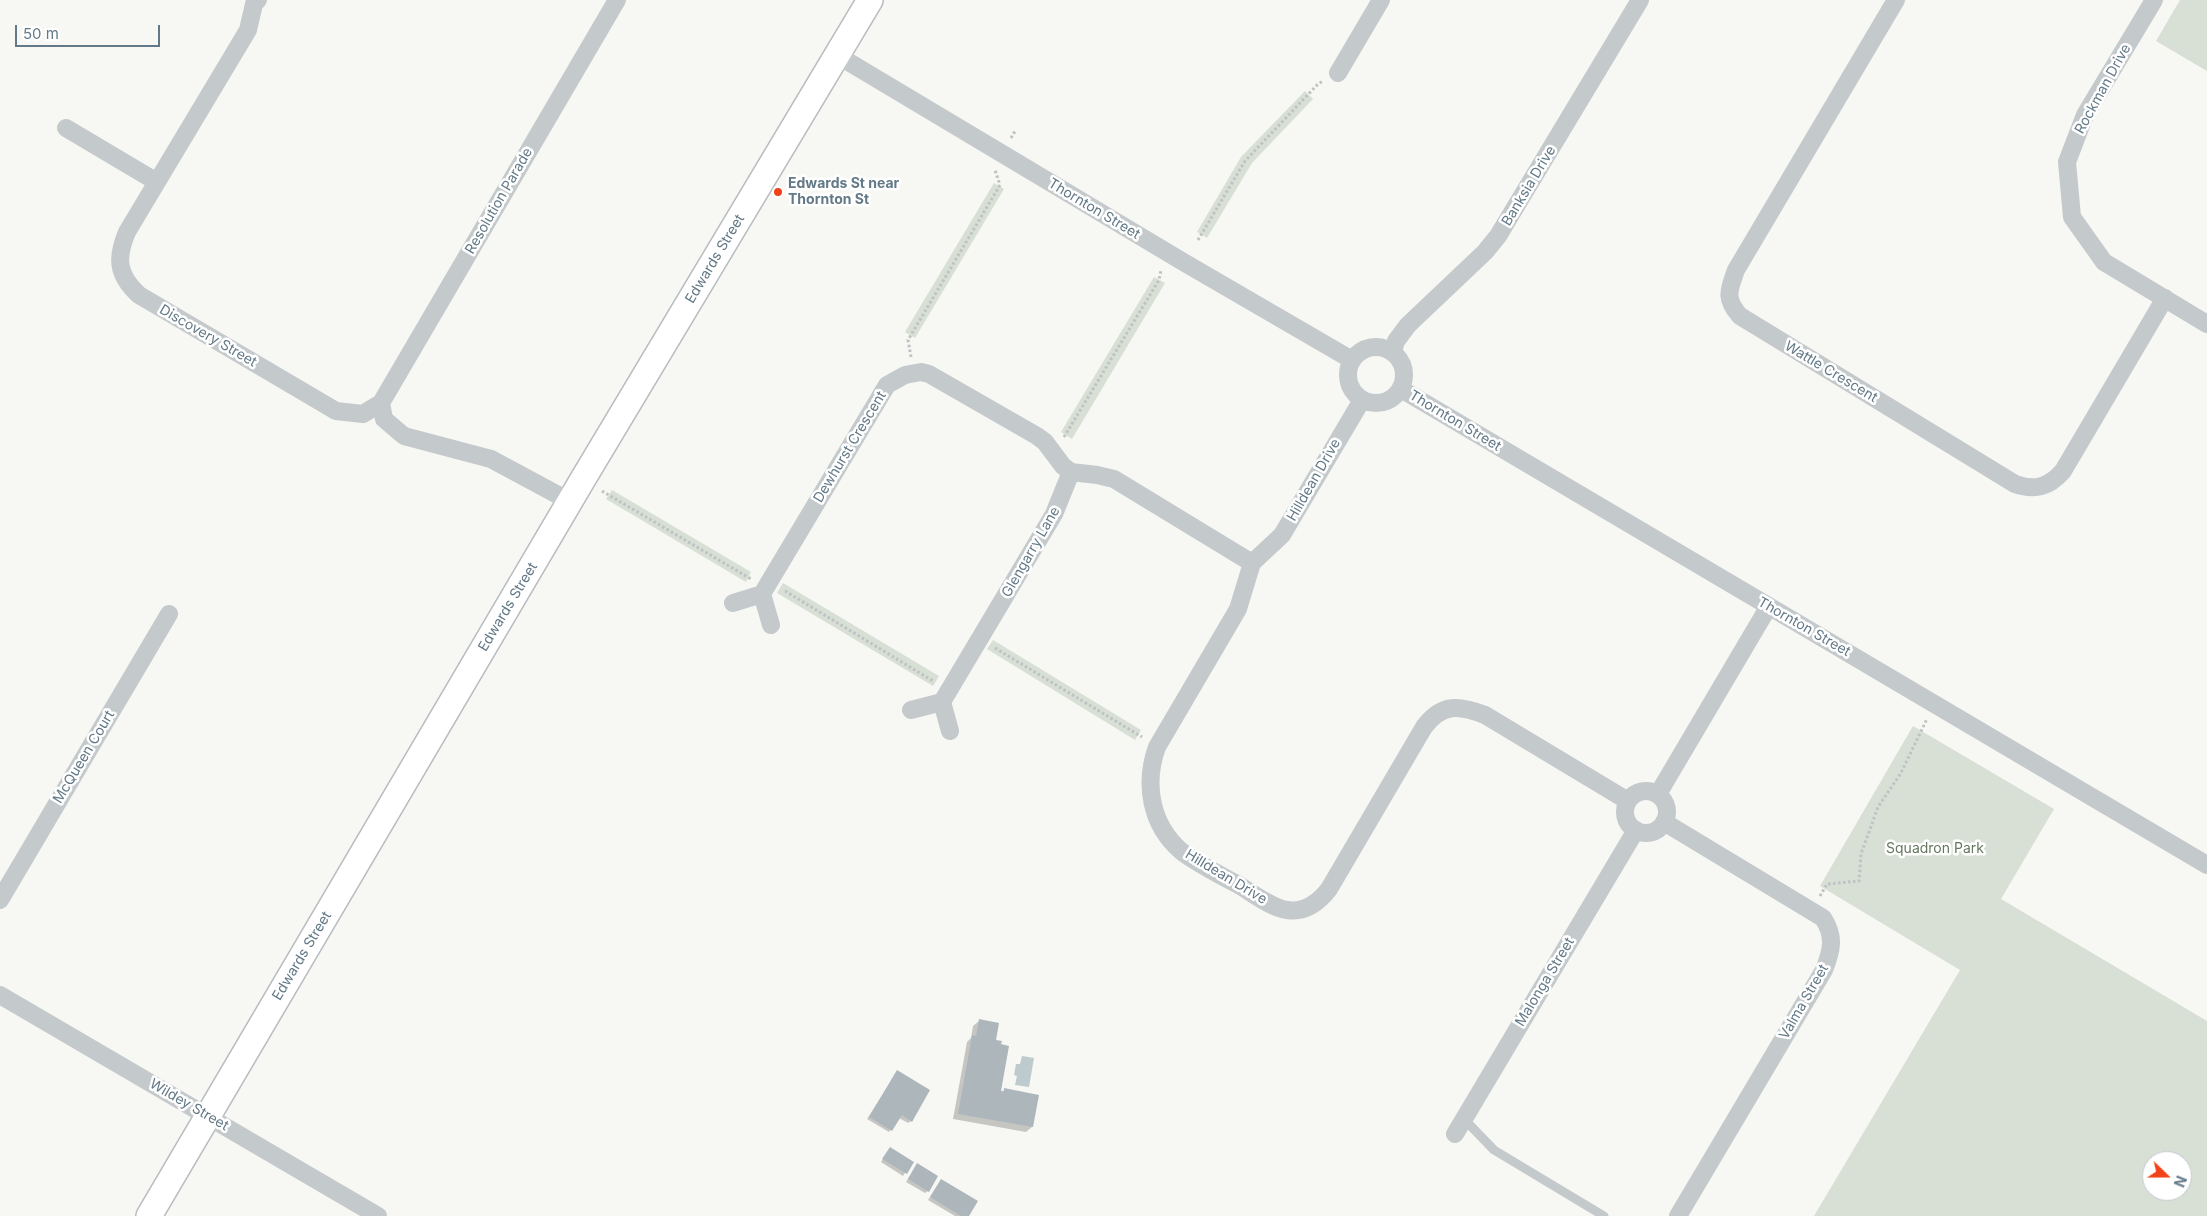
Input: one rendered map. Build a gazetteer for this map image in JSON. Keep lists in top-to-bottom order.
{
  "streets": {
    "main road": ["Edwards Street"],
    "street": [
      "Rockman Drive",
      "Banksia Drive",
      "Resolution Parade",
      "Thornton Street",
      "Discovery Street",
      "Wattle Crescent",
      "Dewhurst Crescent",
      "Hilldean Drive",
      "Glengarry Lane",
      "McQueen Court",
      "Malonga Street",
      "Valma Street",
      "Wildey Street"
    ]
  },
  "crossings": [
    ["Rockman Drive", "Wattle Crescent"],
    ["Banksia Drive", "Thornton Street"],
    ["Banksia Drive", "Hilldean Drive"],
    ["Resolution Parade", "Discovery Street"],
    ["Thornton Street", "Edwards Street"],
    ["Thornton Street", "Hilldean Drive"],
    ["Edwards Street", "Wildey Street"],
    ["Hilldean Drive", "Malonga Street"],
    ["Hilldean Drive", "Valma Street"],
    ["Malonga Street", "Valma Street"]
  ],
  "parks": ["Squadron Park"],
  "places": ["Edwards St near Thornton St"],
  "scale_bar": "50 m",
  "north": "right"
}
